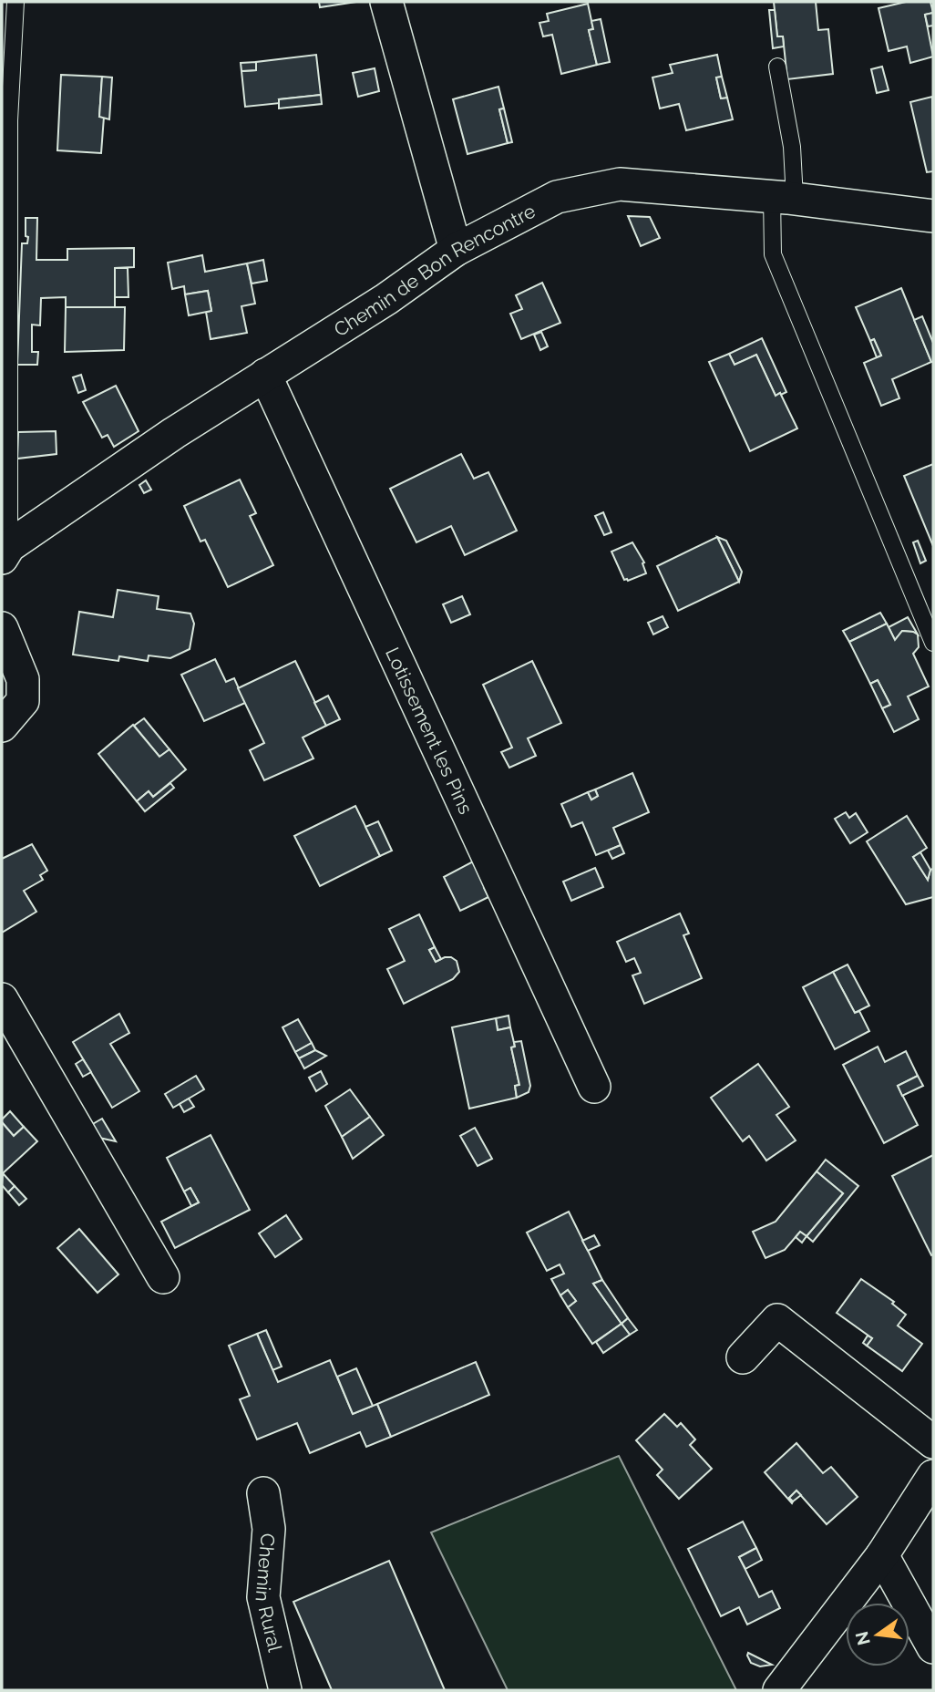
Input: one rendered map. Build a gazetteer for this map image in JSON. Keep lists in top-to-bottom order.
{
  "streets": {
    "street": ["Chemin de Bon Rencontre", "Lotissement les Pins", "Chemin Rural"]
  },
  "crossings": [
    ["Chemin de Bon Rencontre", "Lotissement les Pins"]
  ],
  "north": "left"
}
